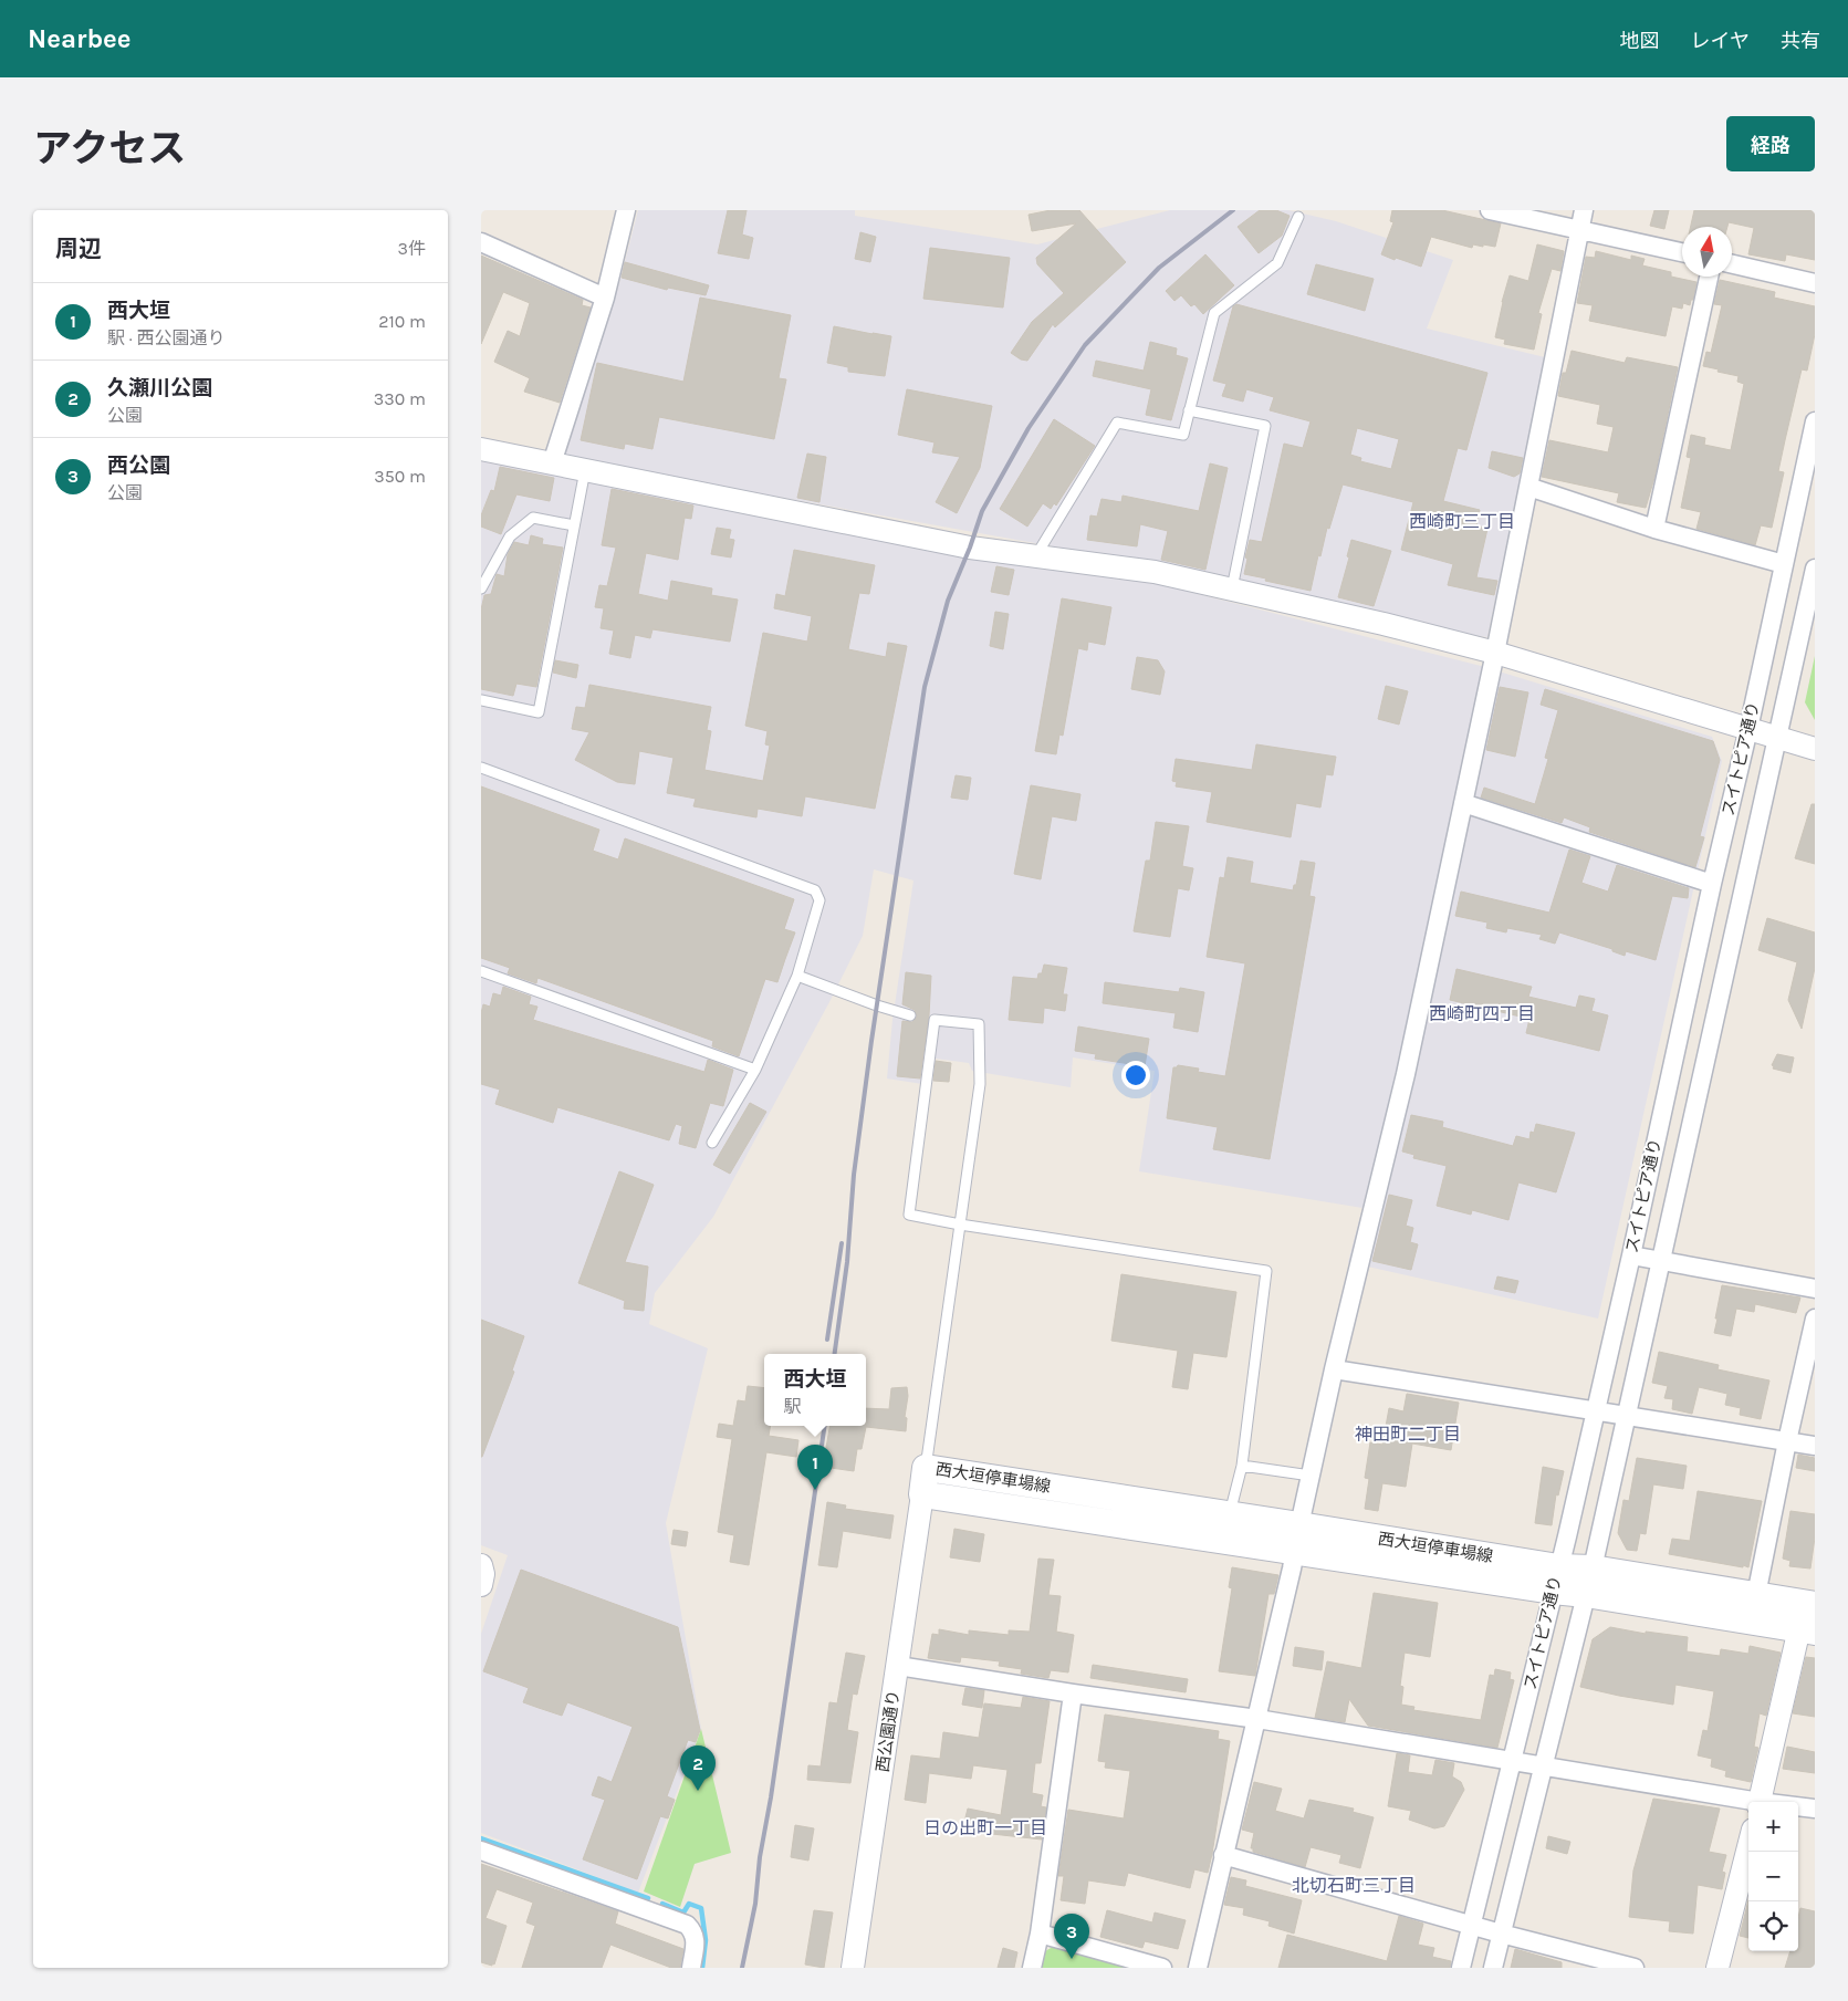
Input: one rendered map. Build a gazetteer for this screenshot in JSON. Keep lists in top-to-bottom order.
{
  "streets": {
    "main road": ["西大垣停車場線"],
    "street": ["スイトピア通り", "西公園通り"]
  },
  "crossings": [
    ["スイトピア通り", "西大垣停車場線"],
    ["西大垣停車場線", "西公園通り"]
  ],
  "districts": [
    "西崎町三丁目",
    "西崎町四丁目",
    "神田町二丁目",
    "日の出町一丁目",
    "北切石町三丁目"
  ],
  "north": "top",
  "page": {
    "header": "Nearbee",
    "nav": ["地図", "レイヤ", "共有"],
    "title": "アクセス",
    "buttons": "経路",
    "heading": ["周辺", "3件"],
    "list": [
      {
        "mark": "1",
        "name": "西大垣",
        "note": "駅 · 西公園通り",
        "value": "210 m"
      },
      {
        "mark": "2",
        "name": "久瀬川公園",
        "note": "公園",
        "value": "330 m"
      },
      {
        "mark": "3",
        "name": "西公園",
        "note": "公園",
        "value": "350 m"
      }
    ],
    "popup": ["西大垣", "駅"],
    "pins": ["1", "2", "3"],
    "map_buttons": ["+", "−"]
  }
}
